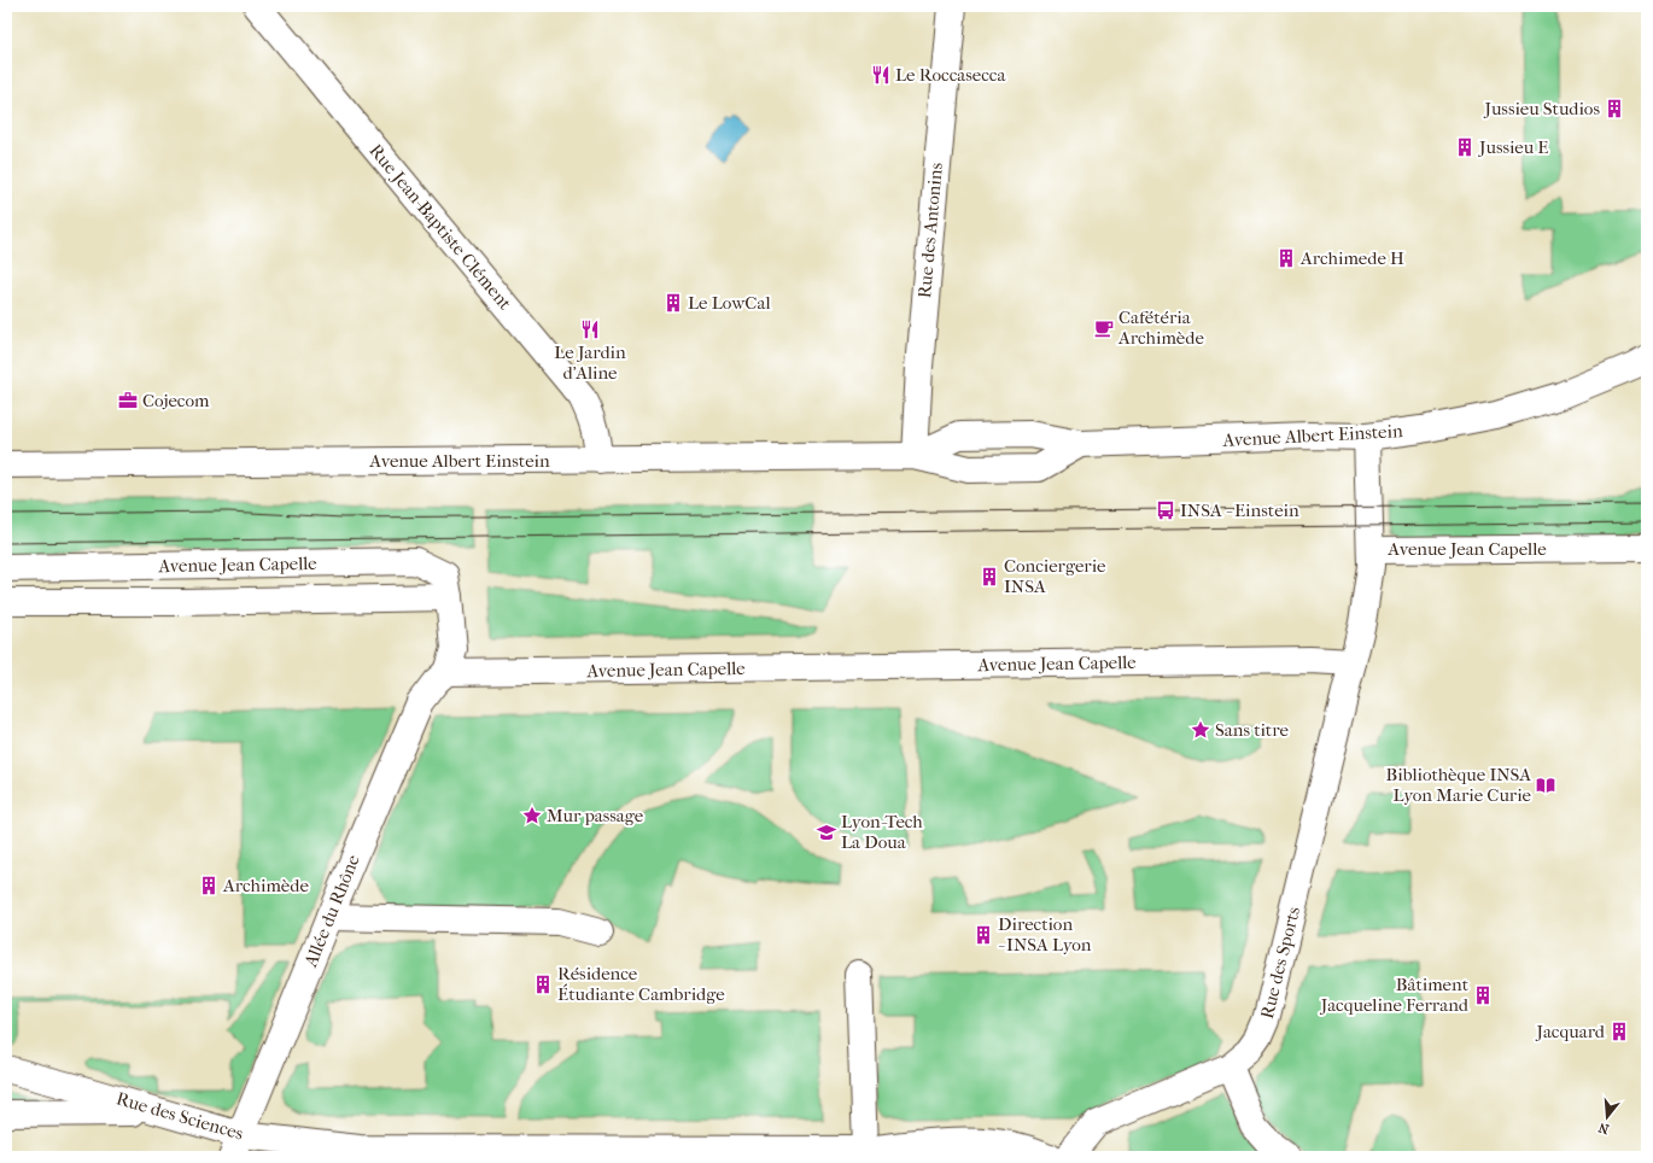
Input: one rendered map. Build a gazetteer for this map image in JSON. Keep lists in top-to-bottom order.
{
  "streets": {
    "street": [
      "Rue Jean-Baptiste Clément",
      "Rue des Antonins",
      "Avenue Albert Einstein",
      "Avenue Jean Capelle",
      "Allée du Rhône",
      "Rue des Sports",
      "Rue des Sciences"
    ]
  },
  "crossings": [
    ["Rue Jean-Baptiste Clément", "Avenue Albert Einstein"],
    ["Rue des Antonins", "Avenue Albert Einstein"],
    ["Avenue Jean Capelle", "Allée du Rhône"],
    ["Avenue Jean Capelle", "Rue des Sports"],
    ["Allée du Rhône", "Rue des Sciences"]
  ],
  "places": {
    "restaurant": ["Le Roccasecca", "Le Jardin d'Aline"],
    "building": [
      "Jussieu Studios",
      "Jussieu E",
      "Archimede H",
      "Le LowCal",
      "Conciergerie INSA",
      "Archimède",
      "Direction - INSA Lyon",
      "Résidence Étudiante Cambridge",
      "Bâtiment Jacqueline Ferrand",
      "Jacquard"
    ],
    "cafe": ["Cafétéria Archimède"],
    "office": ["Cojecom"],
    "bus stop": ["INSA - Einstein"],
    "place": ["Sans titre", "Mur passage"],
    "library": ["Bibliothèque INSA Lyon Marie Curie"],
    "school or university": ["Lyon-Tech La Doua"]
  },
  "north": "bottom"
}
